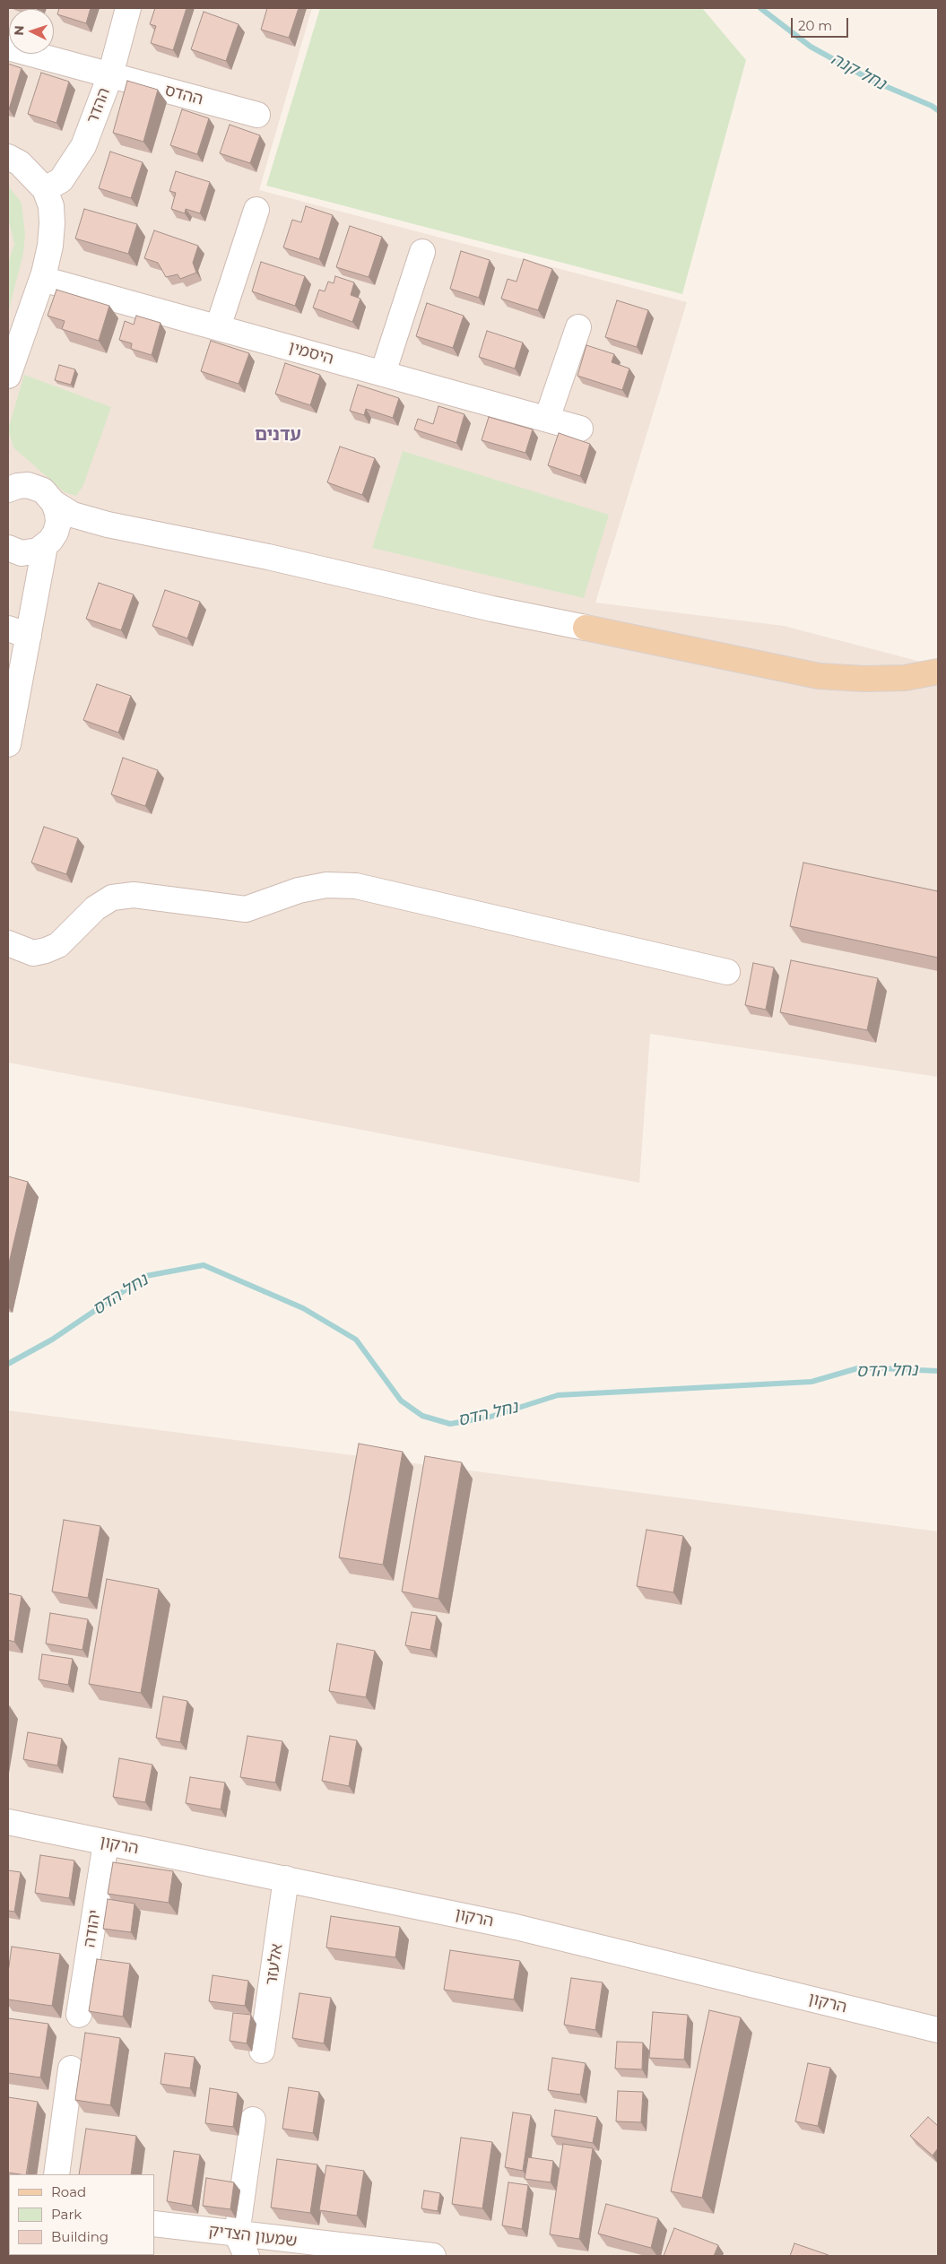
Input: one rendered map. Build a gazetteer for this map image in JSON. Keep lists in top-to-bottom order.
{
  "streets": {
    "street": [
      "ההדס",
      "ההדר",
      "היסמין",
      "הרקון",
      "יהודה",
      "אלעזר",
      "שמעון הצדיק"
    ]
  },
  "crossings": [
    ["ההדס", "ההדר"],
    ["הרקון", "יהודה"],
    ["הרקון", "אלעזר"]
  ],
  "districts": ["עדנים"],
  "water": ["נחל קנה", "נחל הדס"],
  "legend": ["Road", "Park", "Building"],
  "scale_bar": "20 m",
  "north": "left"
}
